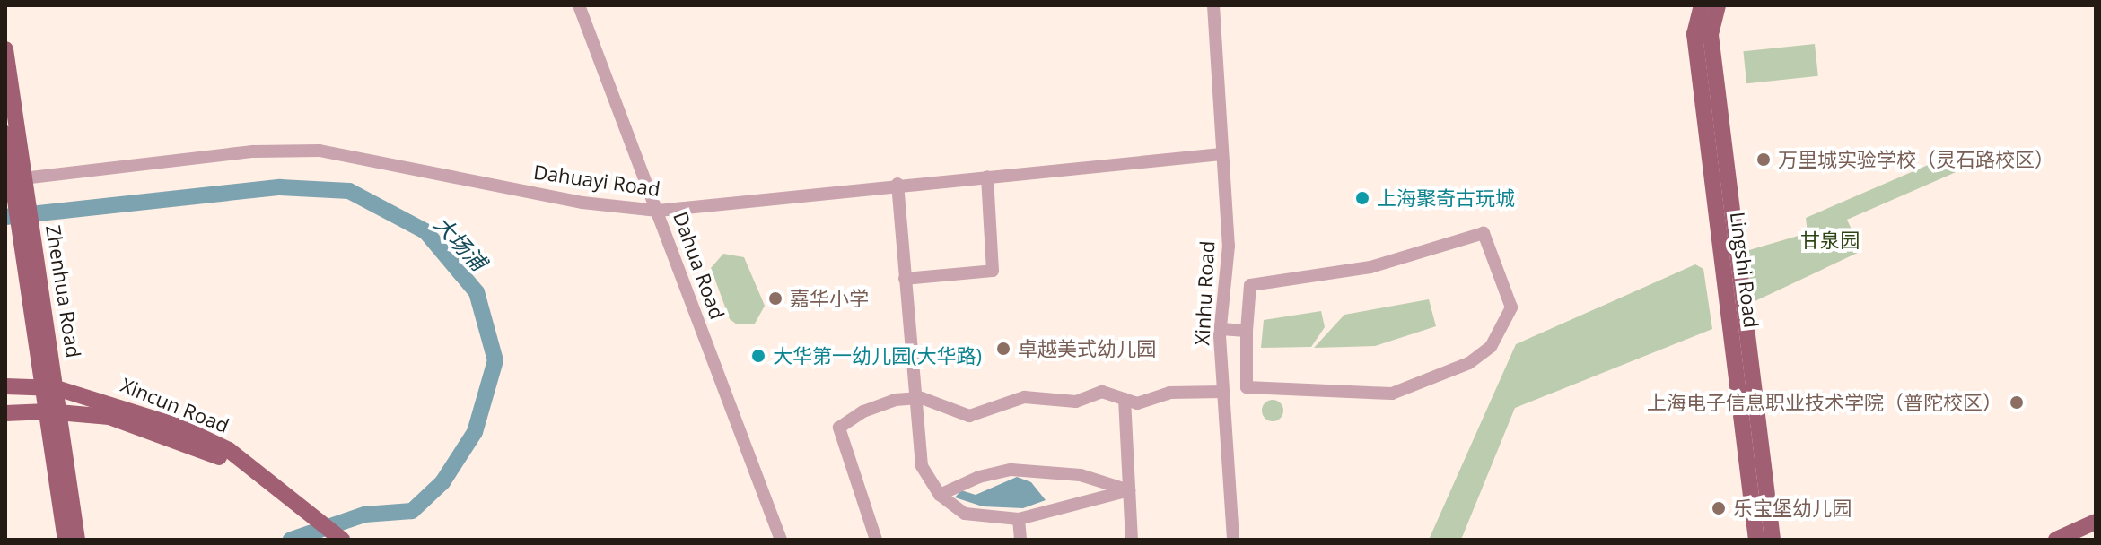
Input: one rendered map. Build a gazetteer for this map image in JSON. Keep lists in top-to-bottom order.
{
  "streets": {
    "main road": ["Lingshi Road", "Zhenhua Road", "Xincun Road"],
    "street": ["Dahuayi Road", "Dahua Road", "Xinhu Road"]
  },
  "crossings": [
    ["Dahuayi Road", "Dahua Road"],
    ["Dahuayi Road", "Zhenhua Road"],
    ["Dahuayi Road", "Xinhu Road"],
    ["Zhenhua Road", "Xincun Road"]
  ],
  "water": ["大场浦"],
  "parks": ["甘泉园"],
  "places": [
    "万里城实验学校（灵石路校区）",
    "上海聚奇古玩城",
    "嘉华小学",
    "卓越美式幼儿园",
    "大华第一幼儿园(大华路)",
    "上海电子信息职业技术学院（普陀校区）",
    "乐宝堡幼儿园"
  ]
}
